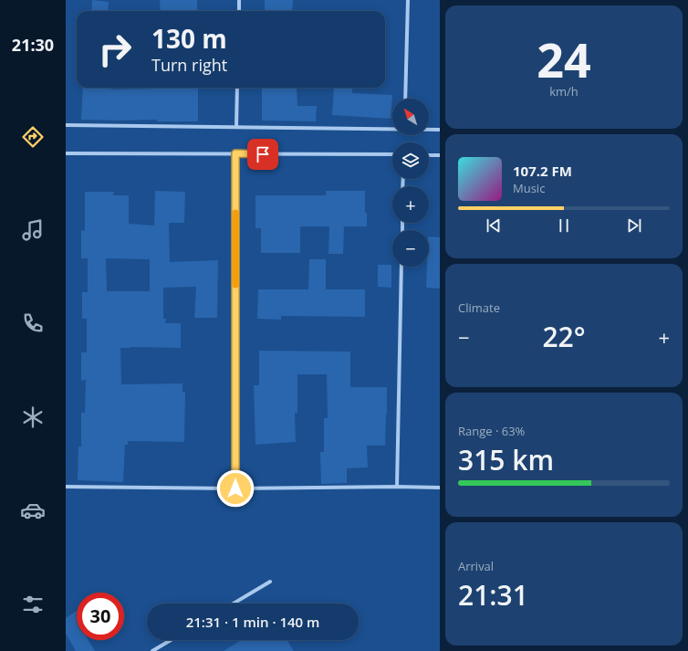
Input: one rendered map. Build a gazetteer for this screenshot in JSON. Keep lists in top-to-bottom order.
{
  "north": "top left",
  "page": {
    "tabs": "21:30",
    "tile": [
      ["24", "km/h"],
      "Climate",
      ["Range · 63%", "315 km"],
      ["Arrival", "21:31"]
    ],
    "turn": ["130 m", "Turn right"],
    "map_buttons": ["+", "−"],
    "song": ["107.2 FM", "Music"],
    "heat": ["−", "22°", "+"],
    "limit": "30",
    "trip": "21:31 · 1 min · 140 m"
  }
}
